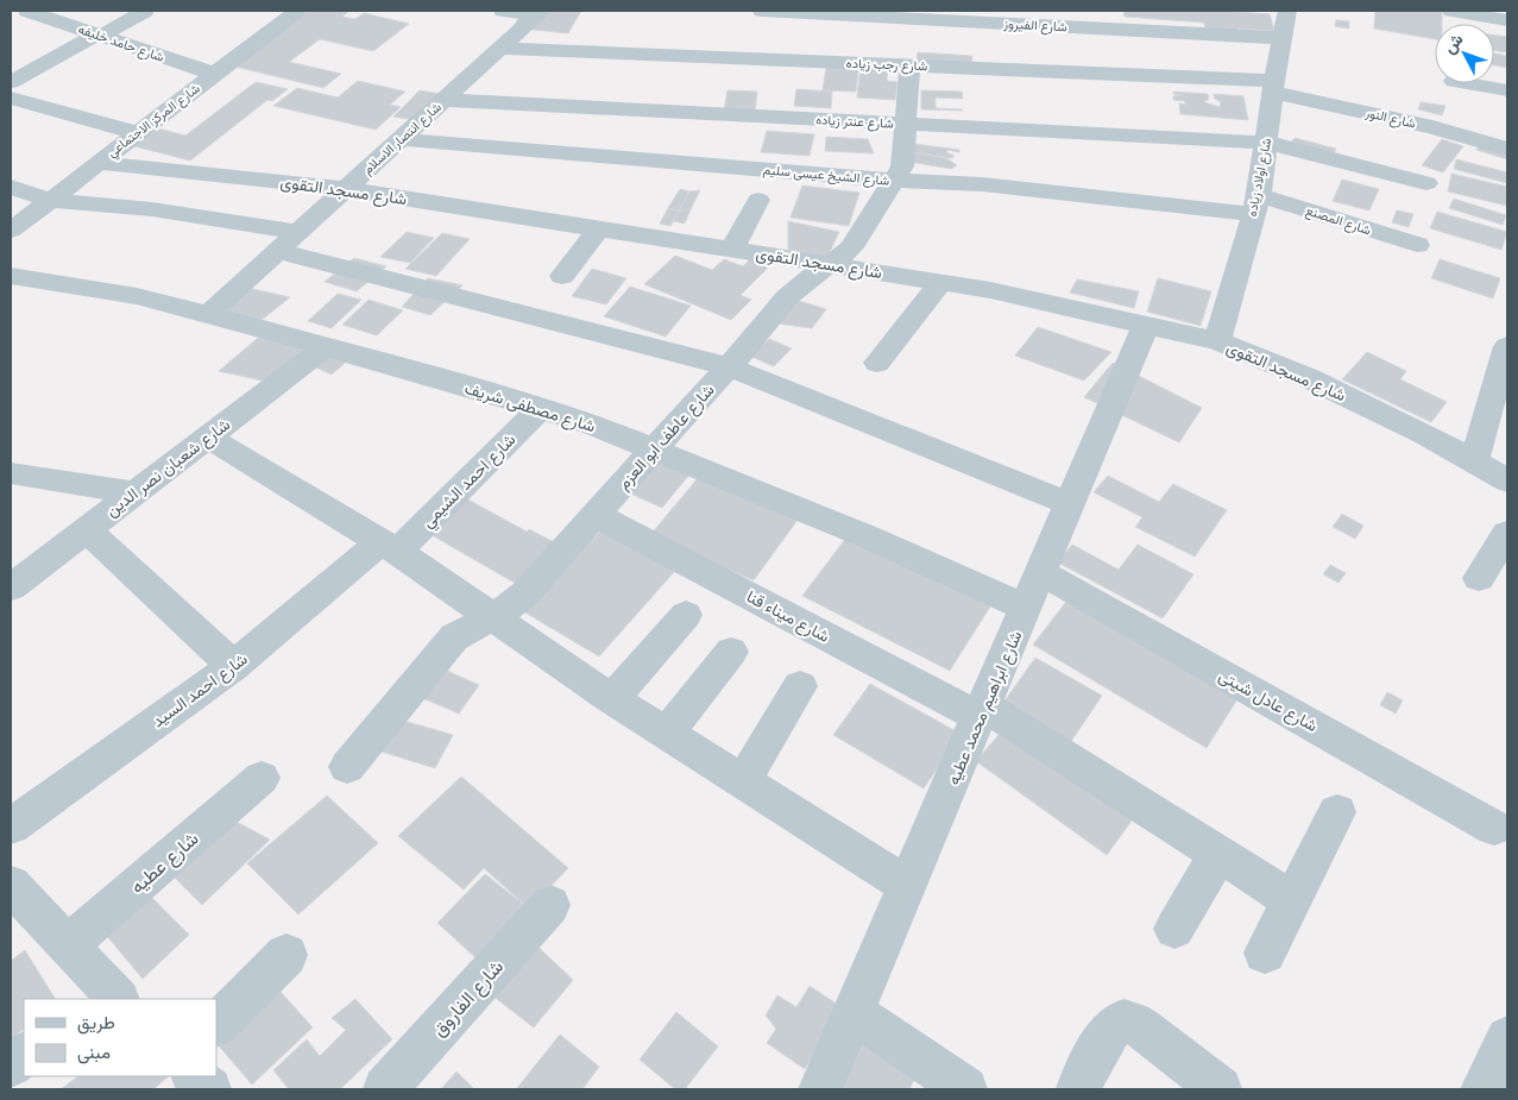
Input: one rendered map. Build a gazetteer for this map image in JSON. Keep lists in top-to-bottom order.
{
  "streets": {
    "street": [
      "شارع الفيروز",
      "شارع حامد خليفه",
      "شارع رجب زياده",
      "شارع النور",
      "شارع المركز الاجتماعي",
      "شارع عنتر زياده",
      "شارع انتصار الاسلام",
      "شارع الشيخ عيسى سليم",
      "شارع اولاد زياده",
      "شارع مسجد التقوى",
      "شارع المصنع",
      "شارع مصطفى شريف",
      "شارع عاطف ابو العزم",
      "شارع شعبان نصر الدين",
      "شارع احمد الشيمي",
      "شارع ميناء قنا",
      "شارع احمد السيد",
      "شارع عادل شيتى",
      "شارع ابراهيم محمد عطيه",
      "شارع عطيه",
      "شارع الفاروق"
    ]
  },
  "crossings": [
    ["شارع الفيروز", "شارع اولاد زياده"],
    ["شارع حامد خليفه", "شارع المركز الاجتماعي"],
    ["شارع رجب زياده", "شارع النور"],
    ["شارع رجب زياده", "شارع انتصار الاسلام"],
    ["شارع رجب زياده", "شارع اولاد زياده"],
    ["شارع رجب زياده", "شارع عاطف ابو العزم"],
    ["شارع النور", "شارع اولاد زياده"],
    ["شارع المركز الاجتماعي", "شارع مسجد التقوى"],
    ["شارع عنتر زياده", "شارع انتصار الاسلام"],
    ["شارع عنتر زياده", "شارع اولاد زياده"],
    ["شارع عنتر زياده", "شارع عاطف ابو العزم"],
    ["شارع انتصار الاسلام", "شارع الشيخ عيسى سليم"],
    ["شارع انتصار الاسلام", "شارع مسجد التقوى"],
    ["شارع انتصار الاسلام", "شارع مصطفى شريف"],
    ["شارع الشيخ عيسى سليم", "شارع اولاد زياده"],
    ["شارع الشيخ عيسى سليم", "شارع المصنع"],
    ["شارع الشيخ عيسى سليم", "شارع عاطف ابو العزم"],
    ["شارع اولاد زياده", "شارع مسجد التقوى"],
    ["شارع اولاد زياده", "شارع المصنع"],
    ["شارع مسجد التقوى", "شارع عاطف ابو العزم"],
    ["شارع مسجد التقوى", "شارع ابراهيم محمد عطيه"],
    ["شارع مصطفى شريف", "شارع عاطف ابو العزم"],
    ["شارع مصطفى شريف", "شارع شعبان نصر الدين"],
    ["شارع مصطفى شريف", "شارع احمد الشيمي"],
    ["شارع مصطفى شريف", "شارع ابراهيم محمد عطيه"],
    ["شارع عاطف ابو العزم", "شارع ميناء قنا"],
    ["شارع احمد الشيمي", "شارع احمد السيد"],
    ["شارع ميناء قنا", "شارع ابراهيم محمد عطيه"],
    ["شارع عادل شيتى", "شارع ابراهيم محمد عطيه"]
  ],
  "legend": ["طريق", "مبنى"],
  "north": "top left"
}
